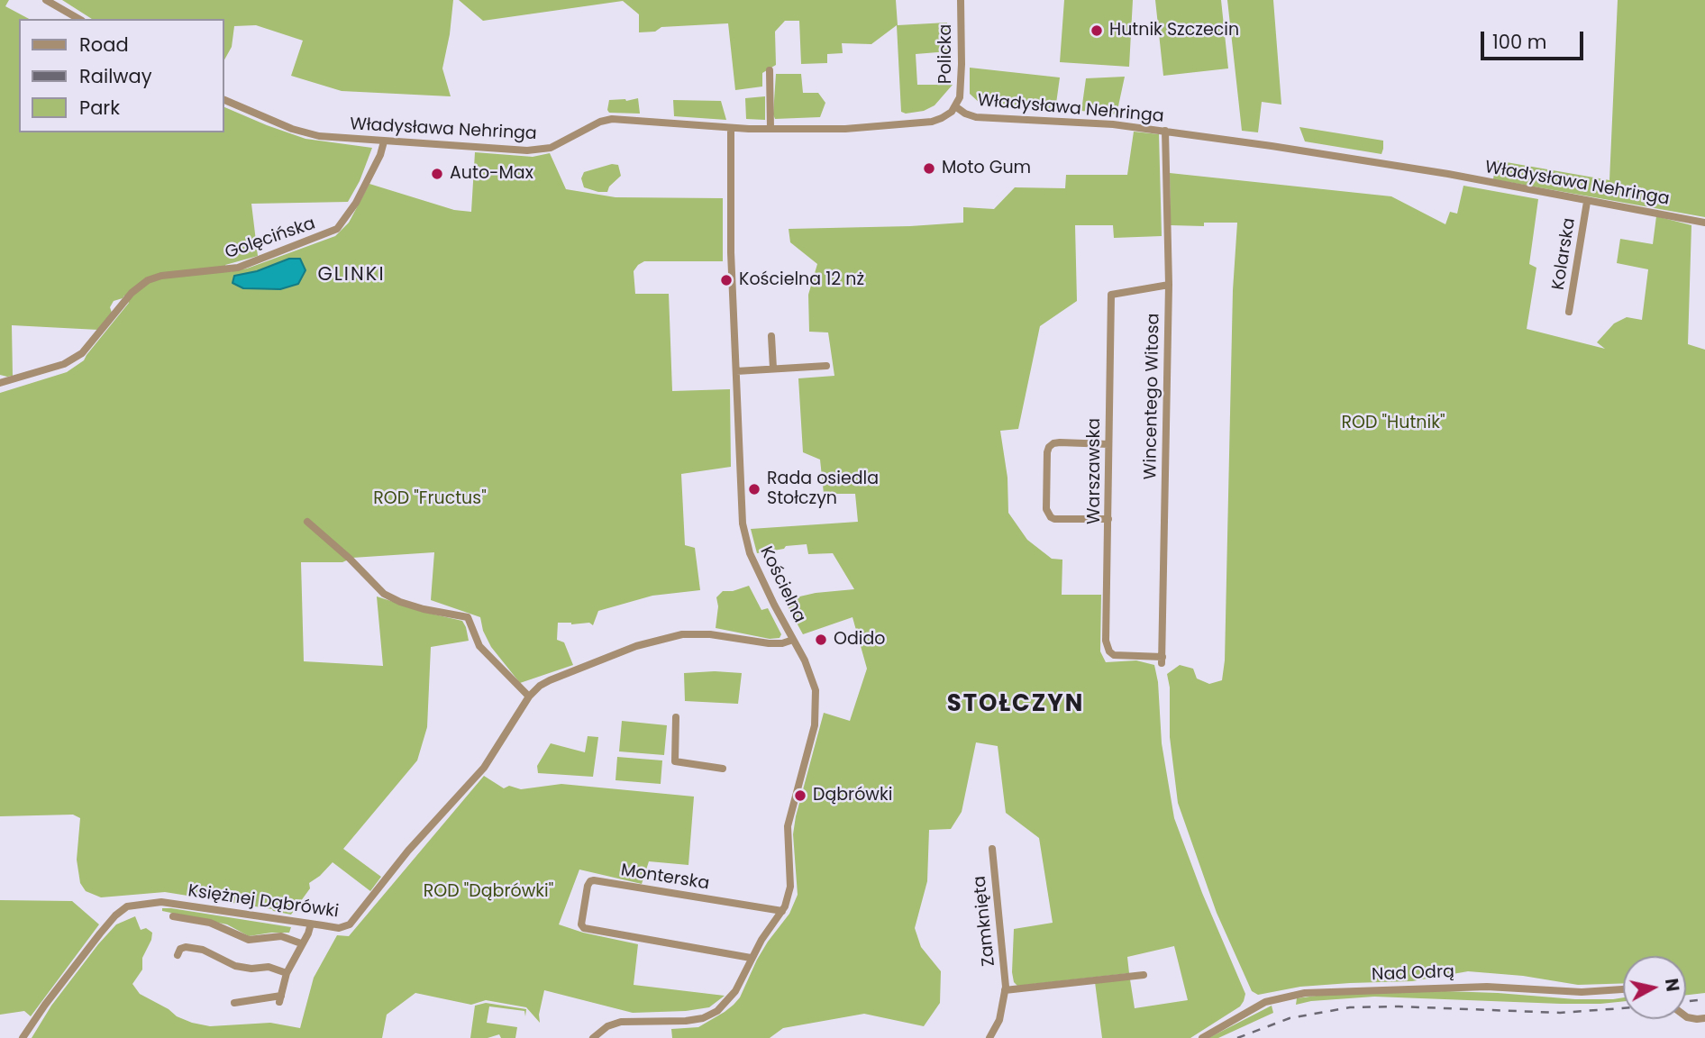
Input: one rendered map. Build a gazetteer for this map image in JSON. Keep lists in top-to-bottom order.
{
  "streets": {
    "street": [
      "Policka",
      "Władysława Nehringa",
      "Golęcińska",
      "Kolarska",
      "Wincentego Witosa",
      "Warszawska",
      "Kościelna",
      "Monterska",
      "Księżnej Dąbrówki",
      "Zamknięta",
      "Nad Odrą"
    ]
  },
  "crossings": [
    ["Policka", "Władysława Nehringa"],
    ["Władysława Nehringa", "Golęcińska"],
    ["Władysława Nehringa", "Kolarska"],
    ["Władysława Nehringa", "Wincentego Witosa"],
    ["Władysława Nehringa", "Kościelna"],
    ["Wincentego Witosa", "Warszawska"],
    ["Kościelna", "Monterska"],
    ["Kościelna", "Księżnej Dąbrówki"]
  ],
  "districts": ["GLINKI", "STOŁCZYN"],
  "parks": ["ROD \"Hutnik\"", "ROD \"Fructus\"", "ROD \"Dąbrówki\""],
  "places": [
    "Hutnik Szczecin",
    "Moto Gum",
    "Auto-Max",
    "Kościelna 12 nż",
    "Rada osiedla Stołczyn",
    "Odido",
    "Dąbrówki"
  ],
  "legend": ["Road", "Railway", "Park"],
  "scale_bar": "100 m",
  "north": "right"
}
